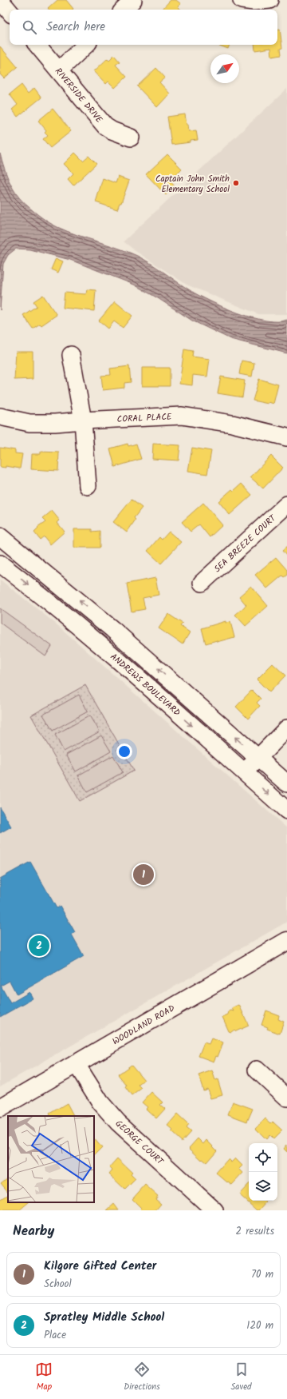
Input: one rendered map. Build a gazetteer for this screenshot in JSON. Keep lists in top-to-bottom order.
{
  "streets": {
    "main road": ["WOODLAND ROAD"],
    "street": [
      "RIVERSIDE DRIVE",
      "CORAL PLACE",
      "SEA BREEZE COURT",
      "ANDREWS BOULEVARD",
      "GEORGE COURT"
    ]
  },
  "crossings": [
    ["WOODLAND ROAD", "GEORGE COURT"]
  ],
  "places": ["Captain John Smith Elementary School"],
  "north": "top right",
  "page": {
    "search": "Search here",
    "pins": ["1", "2"],
    "heading": ["Nearby", "2 results"],
    "list": [
      {
        "mark": "1",
        "name": "Kilgore Gifted Center",
        "note": "School",
        "value": "70 m"
      },
      {
        "mark": "2",
        "name": "Spratley Middle School",
        "note": "Place",
        "value": "120 m"
      }
    ],
    "nav": ["Map", "Directions", "Saved"]
  }
}
